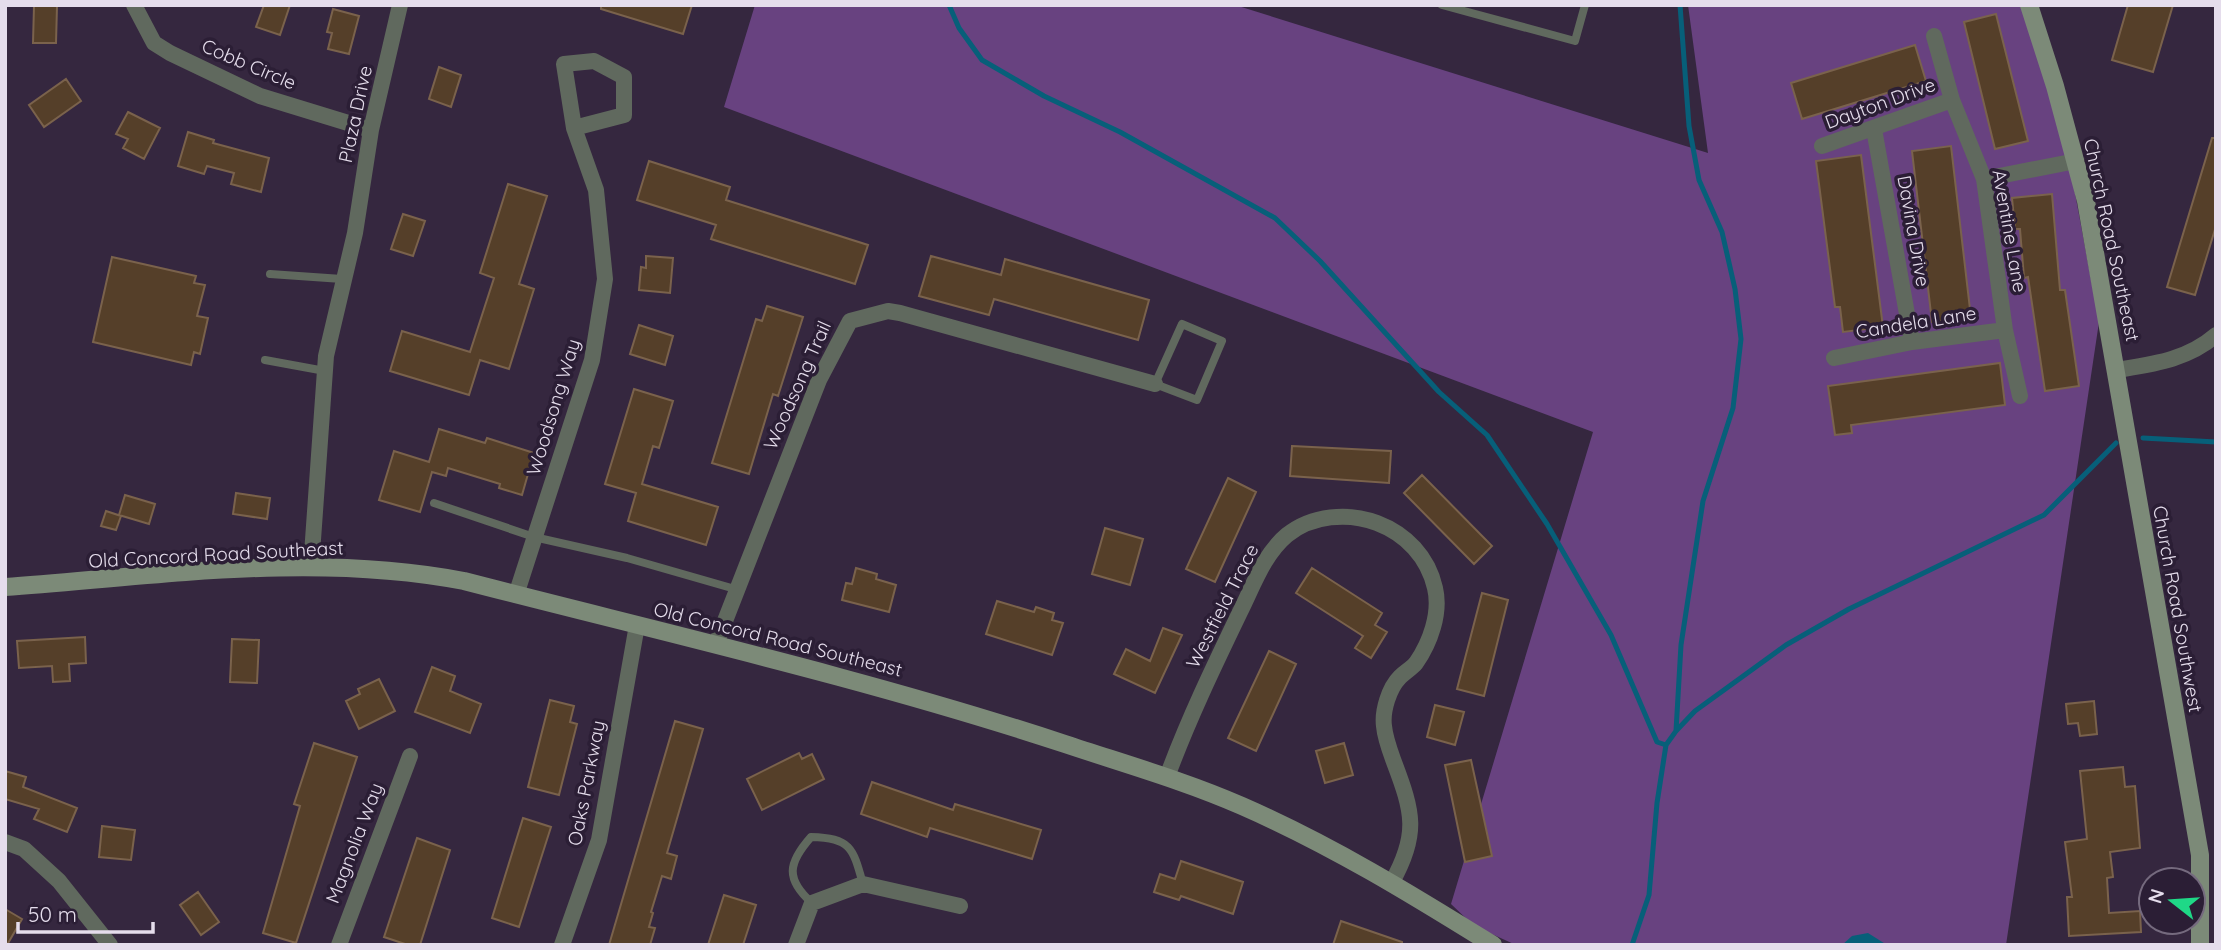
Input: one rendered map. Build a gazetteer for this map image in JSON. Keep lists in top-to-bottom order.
{
  "streets": {
    "street": [
      "Cobb Circle",
      "Dayton Drive",
      "Plaza Drive",
      "Davina Drive",
      "Aventine Lane",
      "Church Road Southeast",
      "Candela Lane",
      "Woodsong Trail",
      "Woodsong Way",
      "Old Concord Road Southeast",
      "Westfield Trace",
      "Church Road Southwest",
      "Oaks Parkway",
      "Magnolia Way"
    ]
  },
  "crossings": [
    ["Cobb Circle", "Plaza Drive"],
    ["Dayton Drive", "Davina Drive"],
    ["Dayton Drive", "Aventine Lane"],
    ["Plaza Drive", "Old Concord Road Southeast"],
    ["Davina Drive", "Candela Lane"],
    ["Aventine Lane", "Candela Lane"],
    ["Church Road Southeast", "Church Road Southwest"],
    ["Woodsong Trail", "Old Concord Road Southeast"],
    ["Woodsong Way", "Old Concord Road Southeast"],
    ["Old Concord Road Southeast", "Westfield Trace"],
    ["Old Concord Road Southeast", "Oaks Parkway"]
  ],
  "scale_bar": "50 m",
  "north": "left"
}
